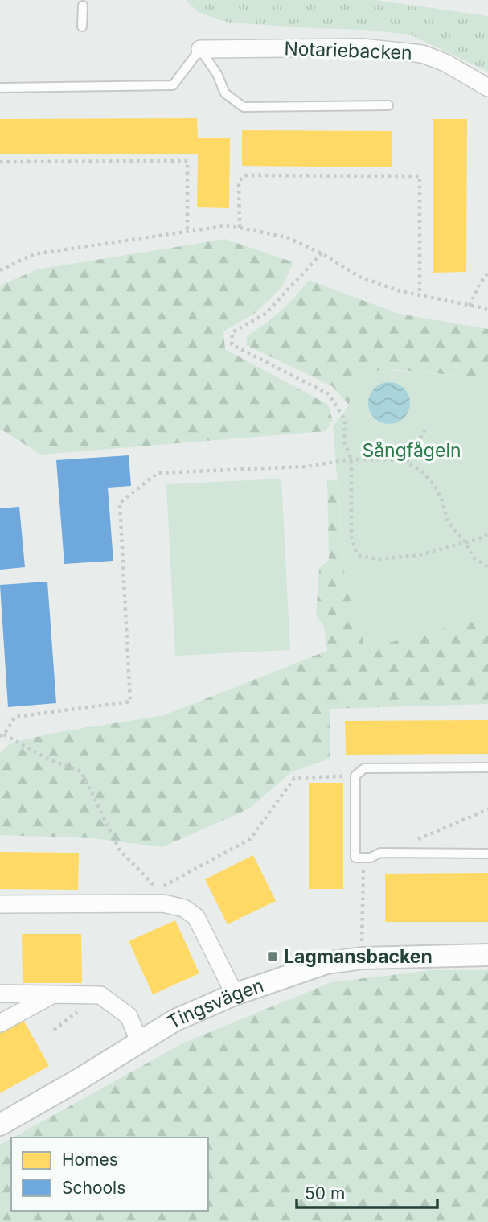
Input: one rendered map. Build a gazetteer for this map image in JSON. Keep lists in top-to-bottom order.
{
  "streets": {
    "street": ["Notariebacken", "Tingsvägen"]
  },
  "parks": ["Sångfågeln"],
  "places": {
    "transit": ["Lagmansbacken"]
  },
  "legend": ["Homes", "Schools"],
  "scale_bar": "50 m"
}
